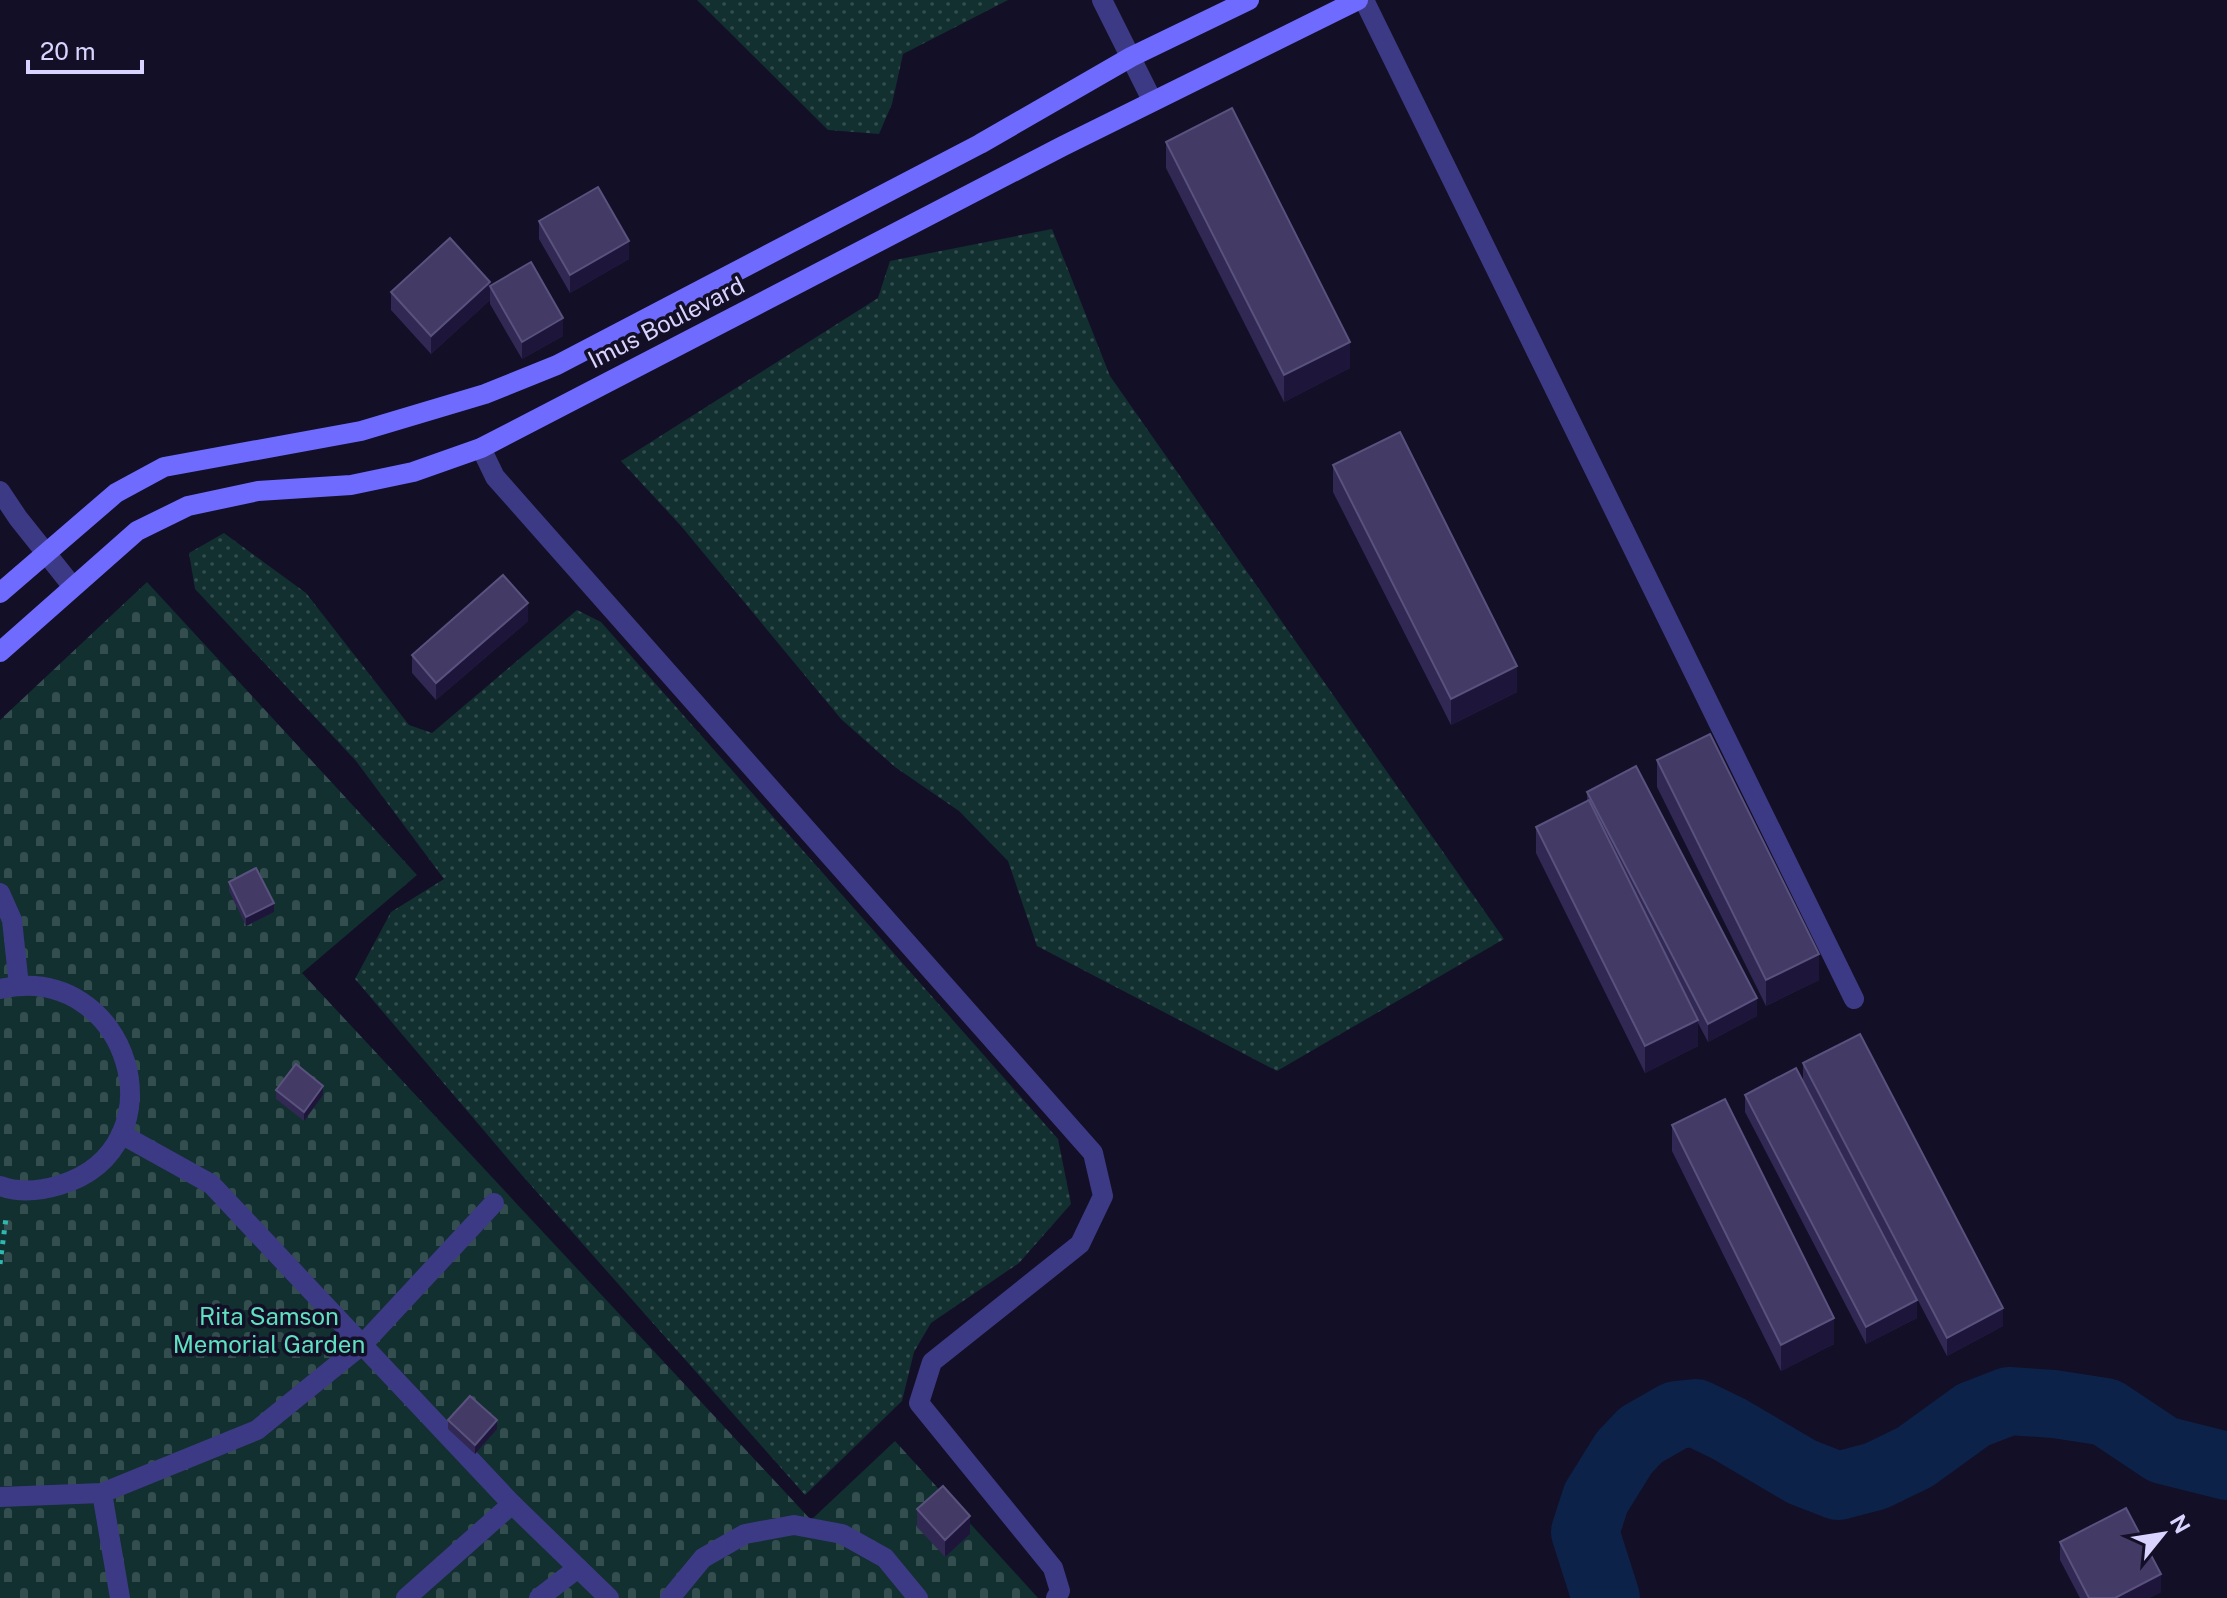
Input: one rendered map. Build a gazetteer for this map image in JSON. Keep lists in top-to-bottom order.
{
  "streets": {
    "main road": ["Imus Boulevard"]
  },
  "parks": ["Rita Samson Memorial Garden"],
  "scale_bar": "20 m",
  "north": "top right"
}
